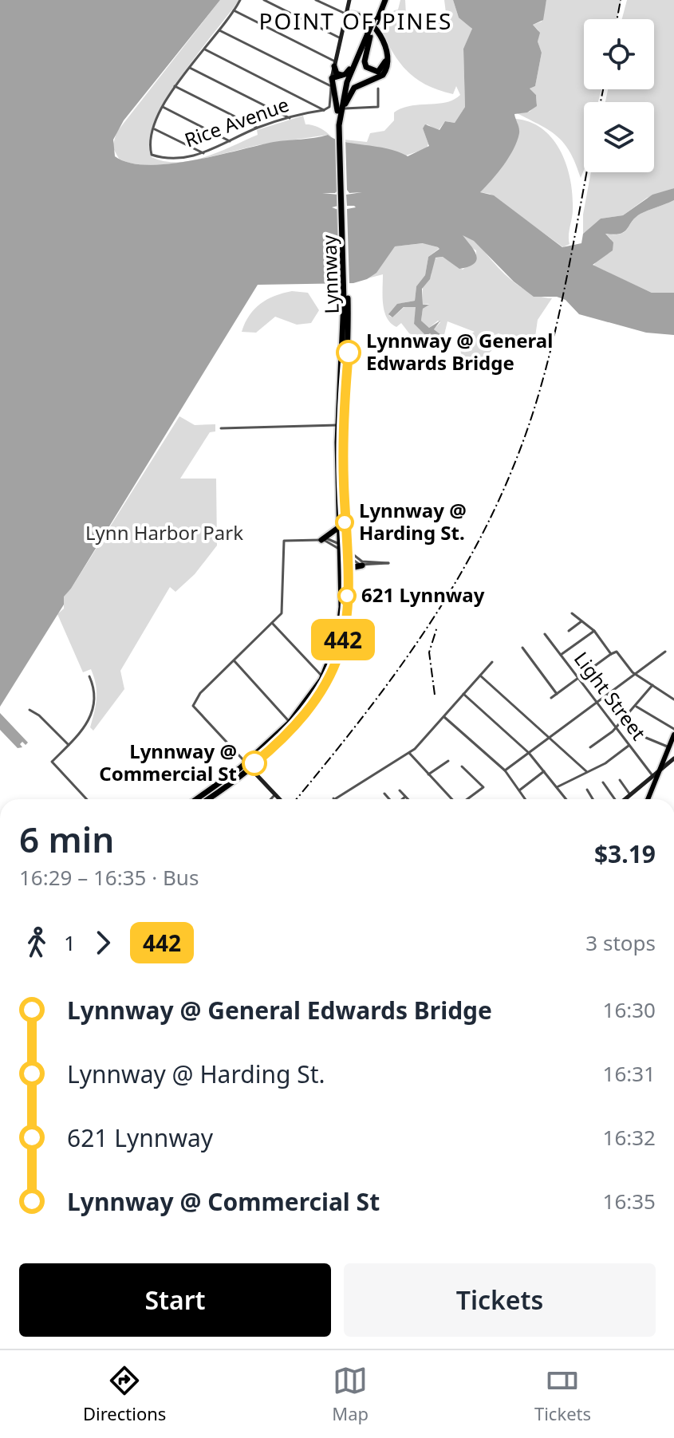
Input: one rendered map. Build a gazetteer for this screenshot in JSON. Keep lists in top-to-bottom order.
{
  "streets": {
    "highway": ["Lynnway"],
    "street": ["Rice Avenue", "Light Street"]
  },
  "districts": ["POINT OF PINES"],
  "parks": ["Lynn Harbor Park"],
  "places": [
    "Lynnway @ General Edwards Bridge",
    "Lynnway @ Harding St.",
    "621 Lynnway",
    "Lynnway @ Commercial St"
  ],
  "lines": ["bus line 442"],
  "page": {
    "on_map": "442",
    "heading": ["6 min", "16:29 – 16:35 · Bus", "$3.19"],
    "legs": ["1", "442", "3 stops"],
    "list": [
      {
        "name": "Lynnway @ General Edwards Bridge",
        "value": "16:30"
      },
      {
        "name": "Lynnway @ Harding St.",
        "value": "16:31"
      },
      {
        "name": "621 Lynnway",
        "value": "16:32"
      },
      {
        "name": "Lynnway @ Commercial St",
        "value": "16:35"
      }
    ],
    "buttons": ["Start", "Tickets"],
    "tabs": ["Directions", "Map", "Tickets"]
  }
}
